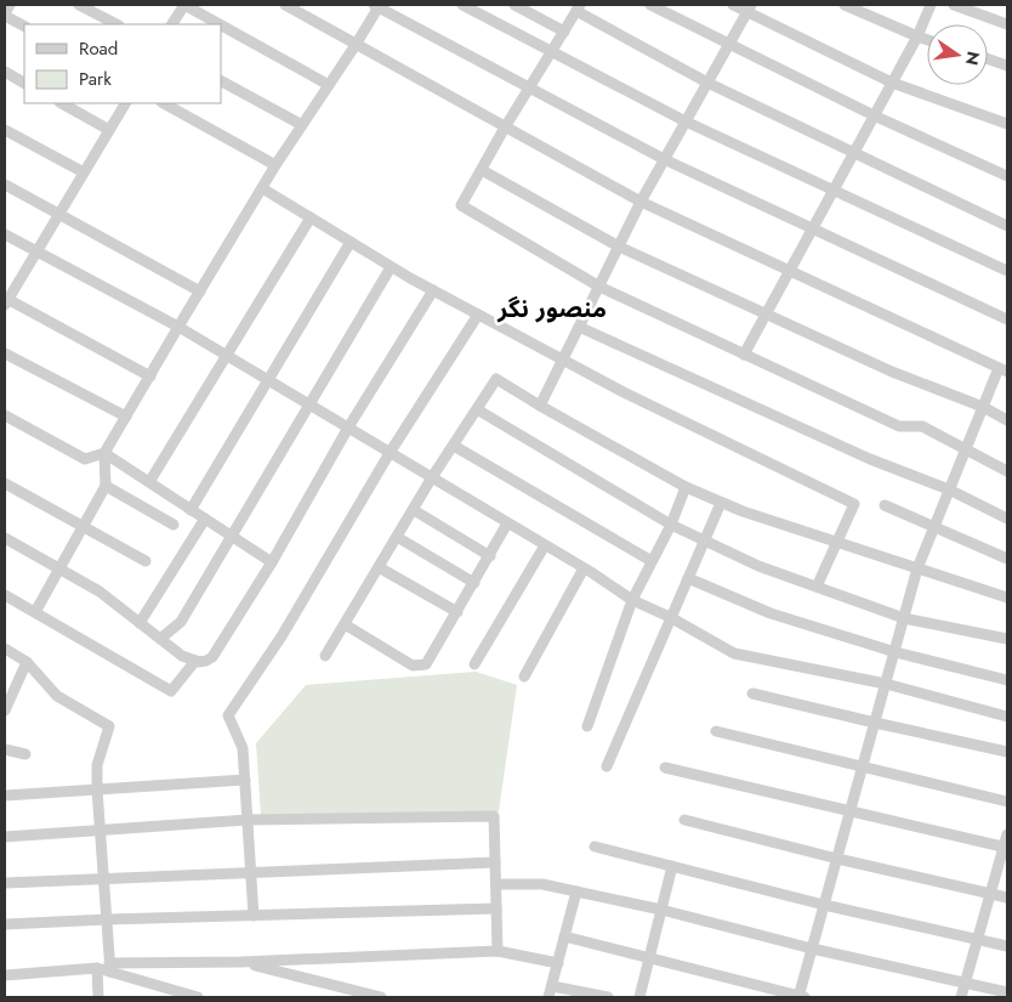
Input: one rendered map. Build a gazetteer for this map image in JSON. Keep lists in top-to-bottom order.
{
  "districts": ["منصور نگر"],
  "legend": ["Road", "Park"],
  "north": "right"
}
